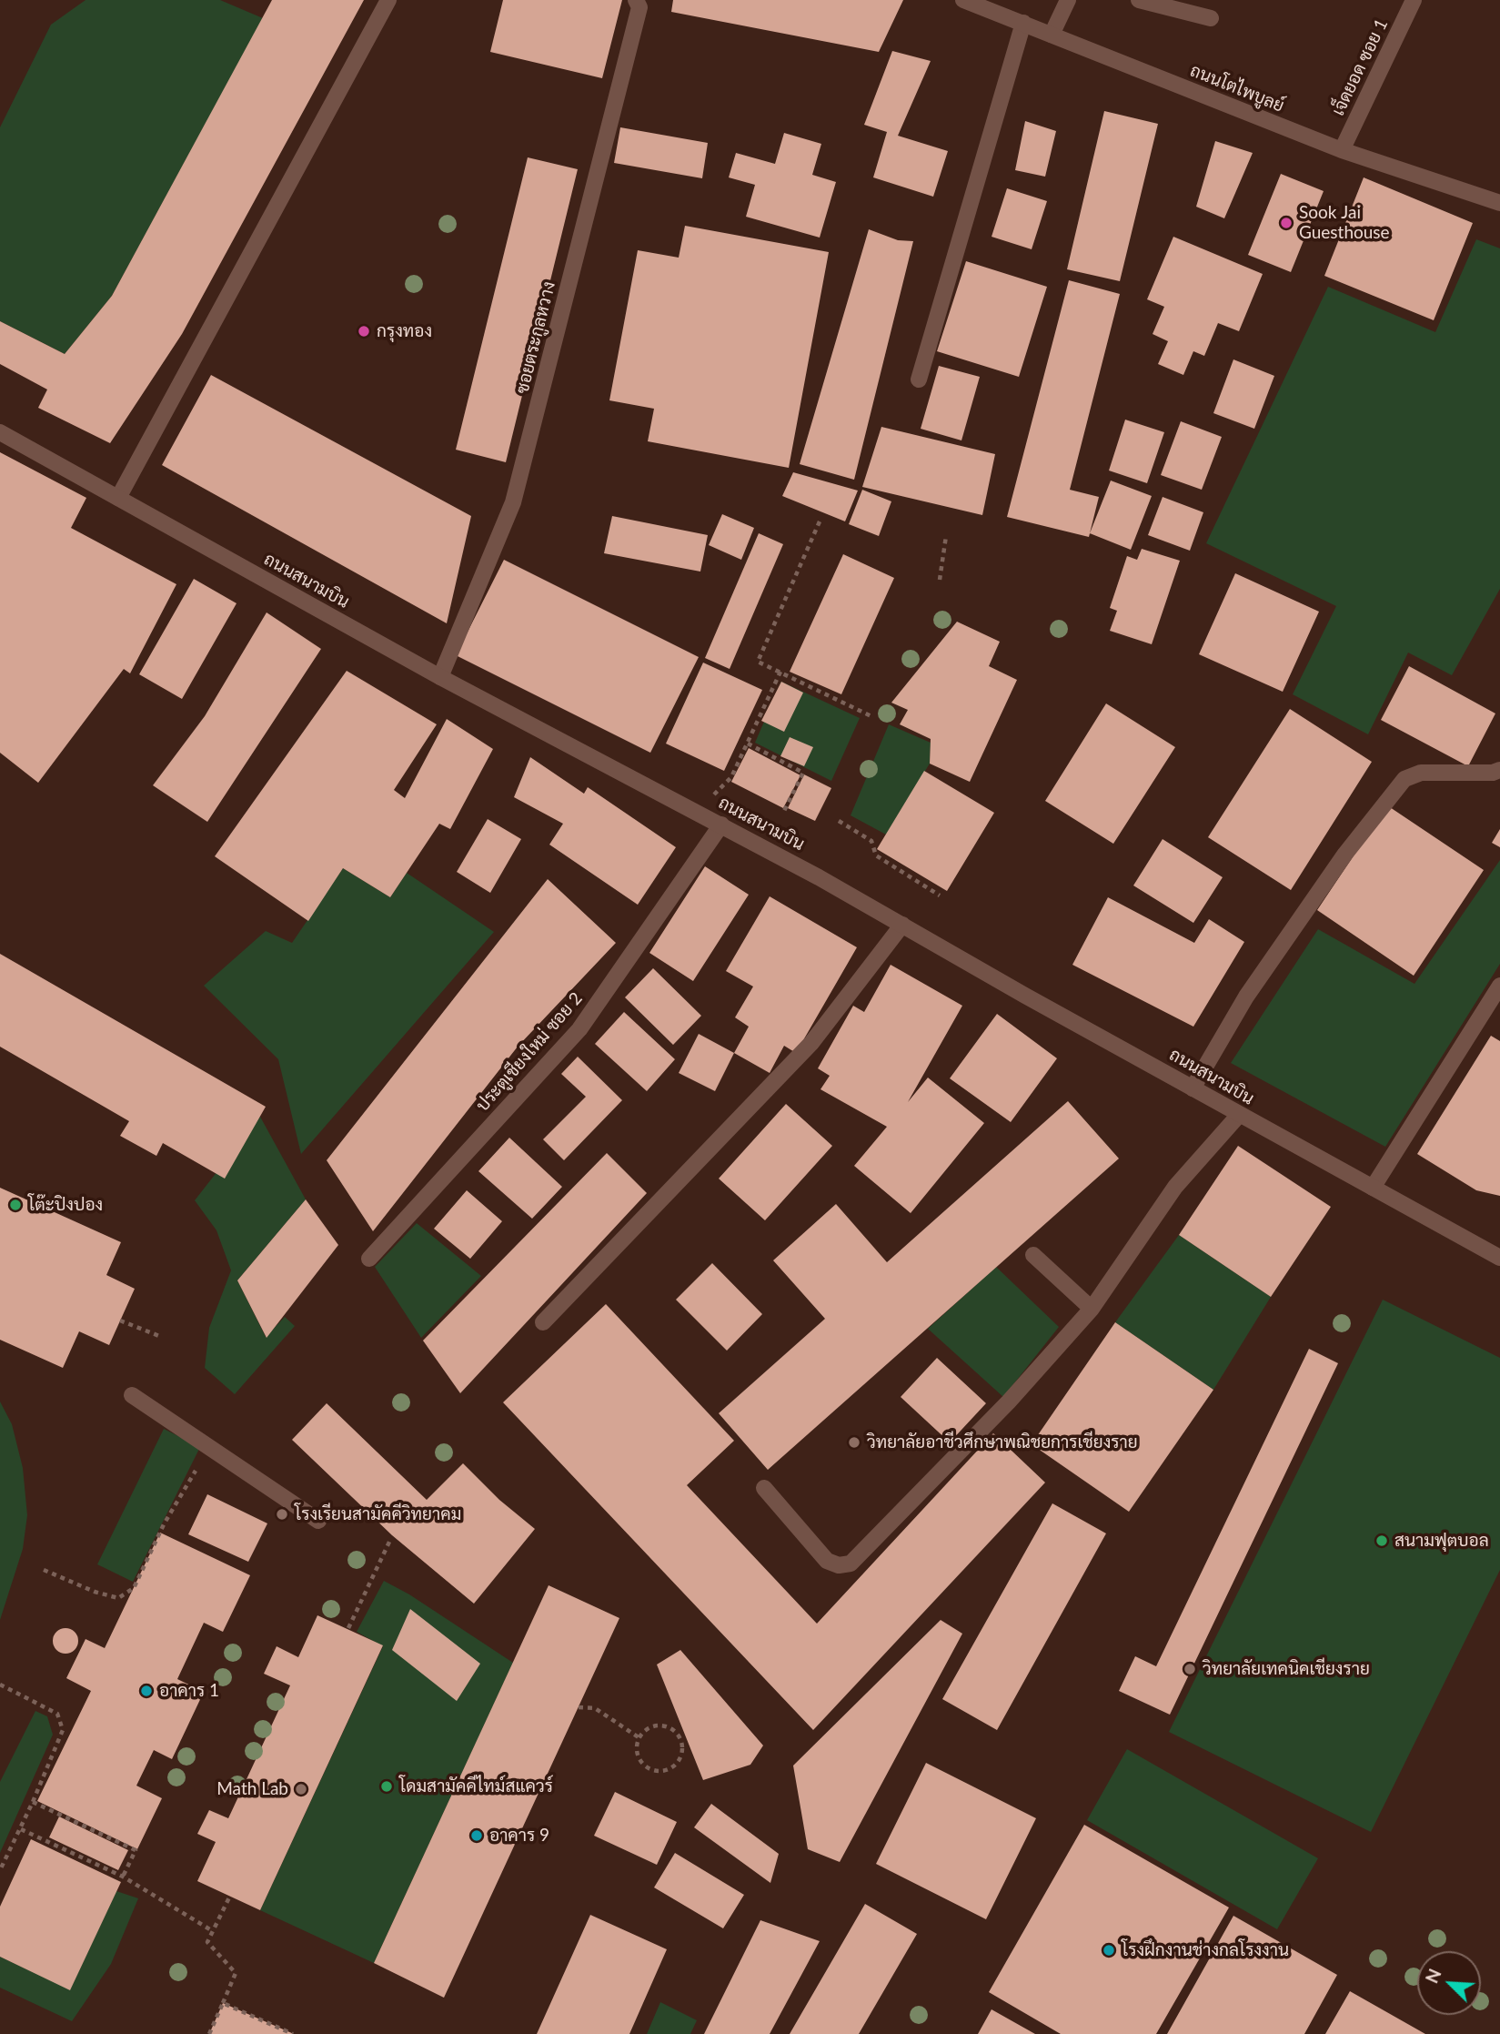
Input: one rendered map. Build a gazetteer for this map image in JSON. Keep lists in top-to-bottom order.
{
  "streets": {
    "street": [
      "เจ็ดยอด ซอย 1",
      "ถนนโตไพบูลย์",
      "ซอยตระกูลหวาง",
      "ถนนสนามบิน",
      "ประตูเชียงใหม่ ซอย 2"
    ]
  },
  "crossings": [
    ["เจ็ดยอด ซอย 1", "ถนนโตไพบูลย์"],
    ["ซอยตระกูลหวาง", "ถนนสนามบิน"],
    ["ถนนสนามบิน", "ประตูเชียงใหม่ ซอย 2"]
  ],
  "places": [
    "Sook Jai Guesthouse",
    "กรุงทอง",
    "โต๊ะปิงปอง",
    "วิทยาลัยอาชีวศึกษาพณิชยการเชียงราย",
    "โรงเรียนสามัคคีวิทยาคม",
    "สนามฟุตบอล",
    "วิทยาลัยเทคนิคเชียงราย",
    "อาคาร 1",
    "โดมสามัคคีไทม์สแควร์",
    "Math Lab",
    "อาคาร 9",
    "โรงฝึกงานช่างกลโรงงาน"
  ],
  "north": "top left"
}
